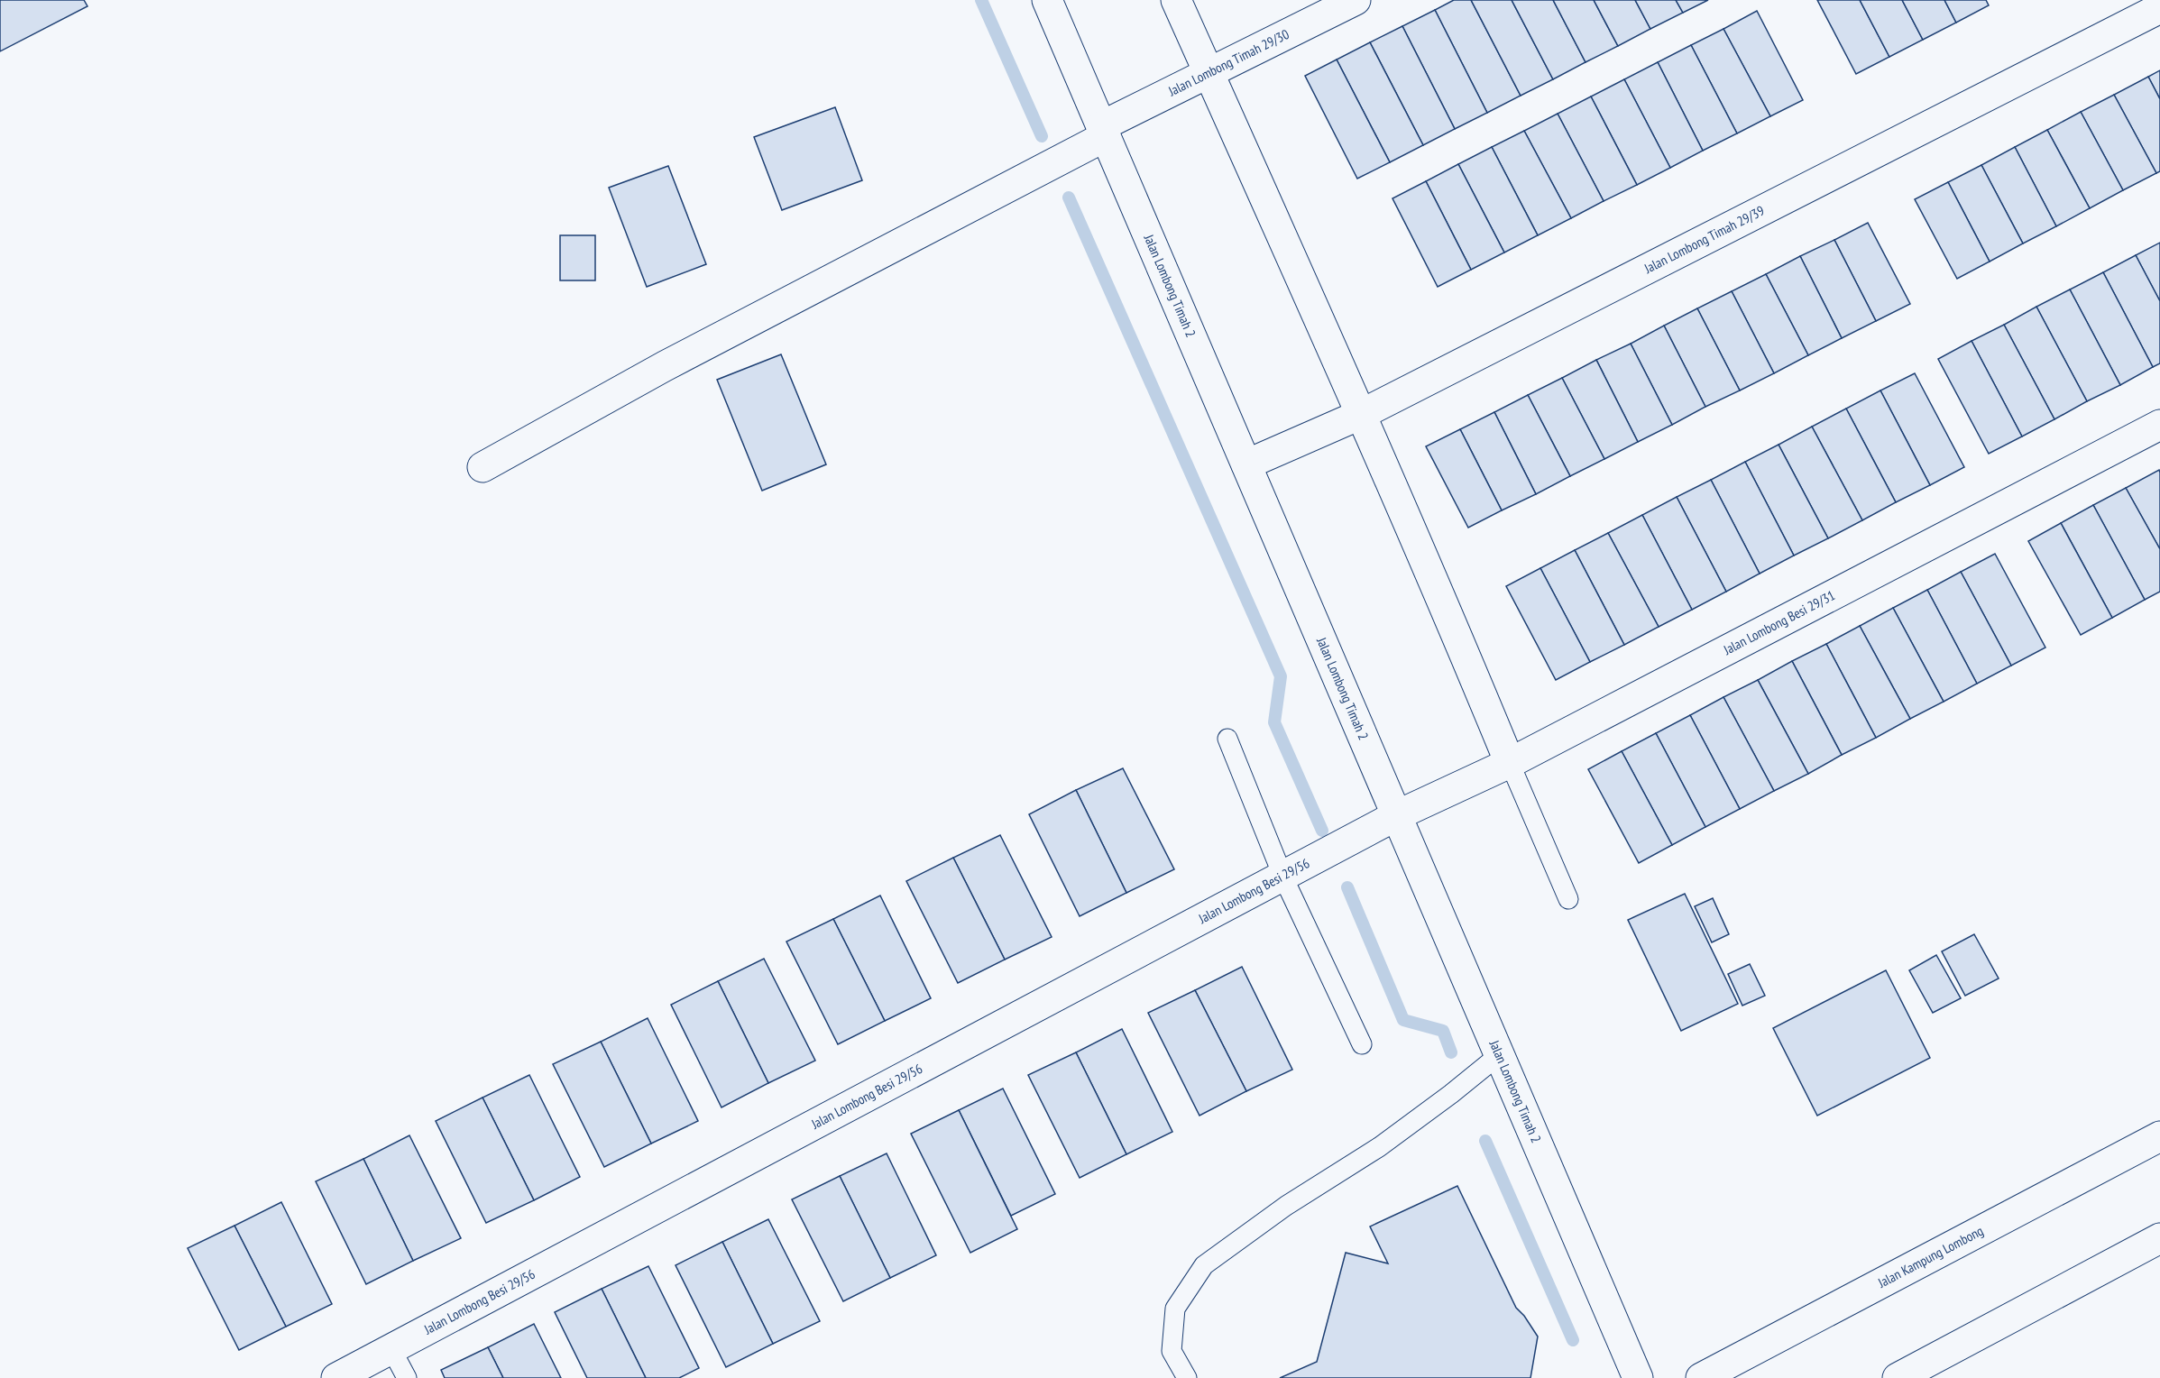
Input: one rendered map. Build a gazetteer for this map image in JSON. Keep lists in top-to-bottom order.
{
  "streets": {
    "street": [
      "Jalan Lombong Timah 29/30",
      "Jalan Lombong Timah 29/39",
      "Jalan Lombong Timah 2",
      "Jalan Lombong Besi 29/31",
      "Jalan Lombong Besi 29/56",
      "Jalan Kampung Lombong"
    ]
  },
  "crossings": [
    ["Jalan Lombong Timah 29/30", "Jalan Lombong Timah 2"],
    ["Jalan Lombong Timah 29/39", "Jalan Lombong Timah 2"],
    ["Jalan Lombong Timah 2", "Jalan Lombong Besi 29/31"],
    ["Jalan Lombong Timah 2", "Jalan Lombong Besi 29/56"],
    ["Jalan Lombong Besi 29/31", "Jalan Lombong Besi 29/56"]
  ]
}
